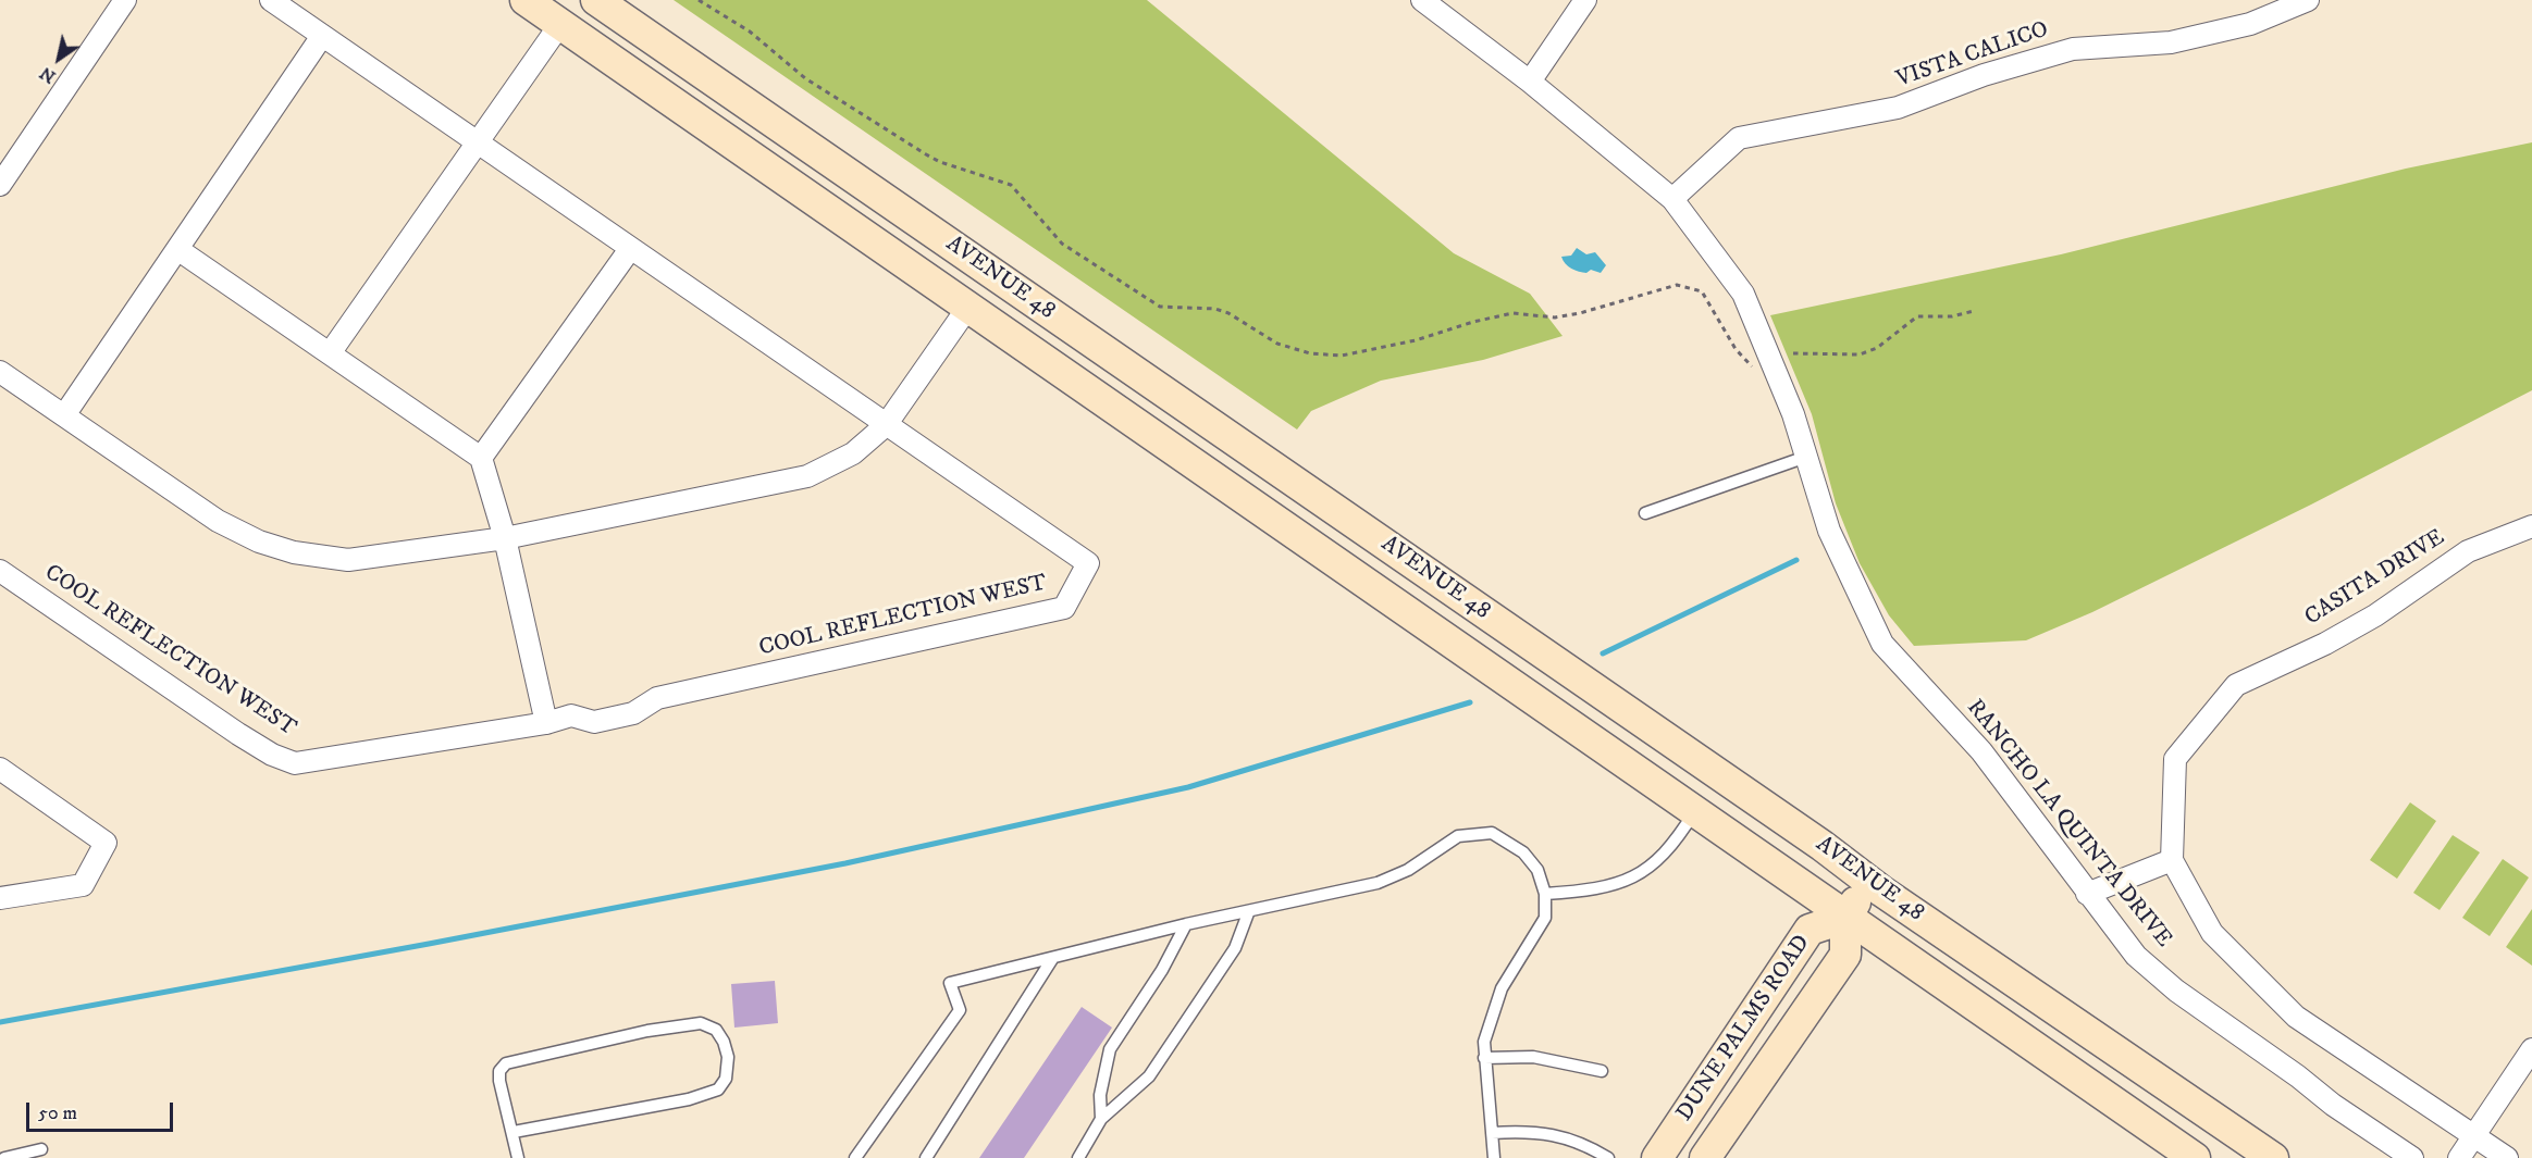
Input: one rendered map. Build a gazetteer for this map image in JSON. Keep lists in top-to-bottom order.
{
  "streets": {
    "main road": ["AVENUE 48", "DUNE PALMS ROAD"],
    "street": [
      "VISTA CALICO",
      "CASITA DRIVE",
      "COOL REFLECTION WEST",
      "RANCHO LA QUINTA DRIVE"
    ]
  },
  "crossings": [
    ["VISTA CALICO", "RANCHO LA QUINTA DRIVE"],
    ["AVENUE 48", "DUNE PALMS ROAD"]
  ],
  "scale_bar": "50 m",
  "north": "bottom left"
}
